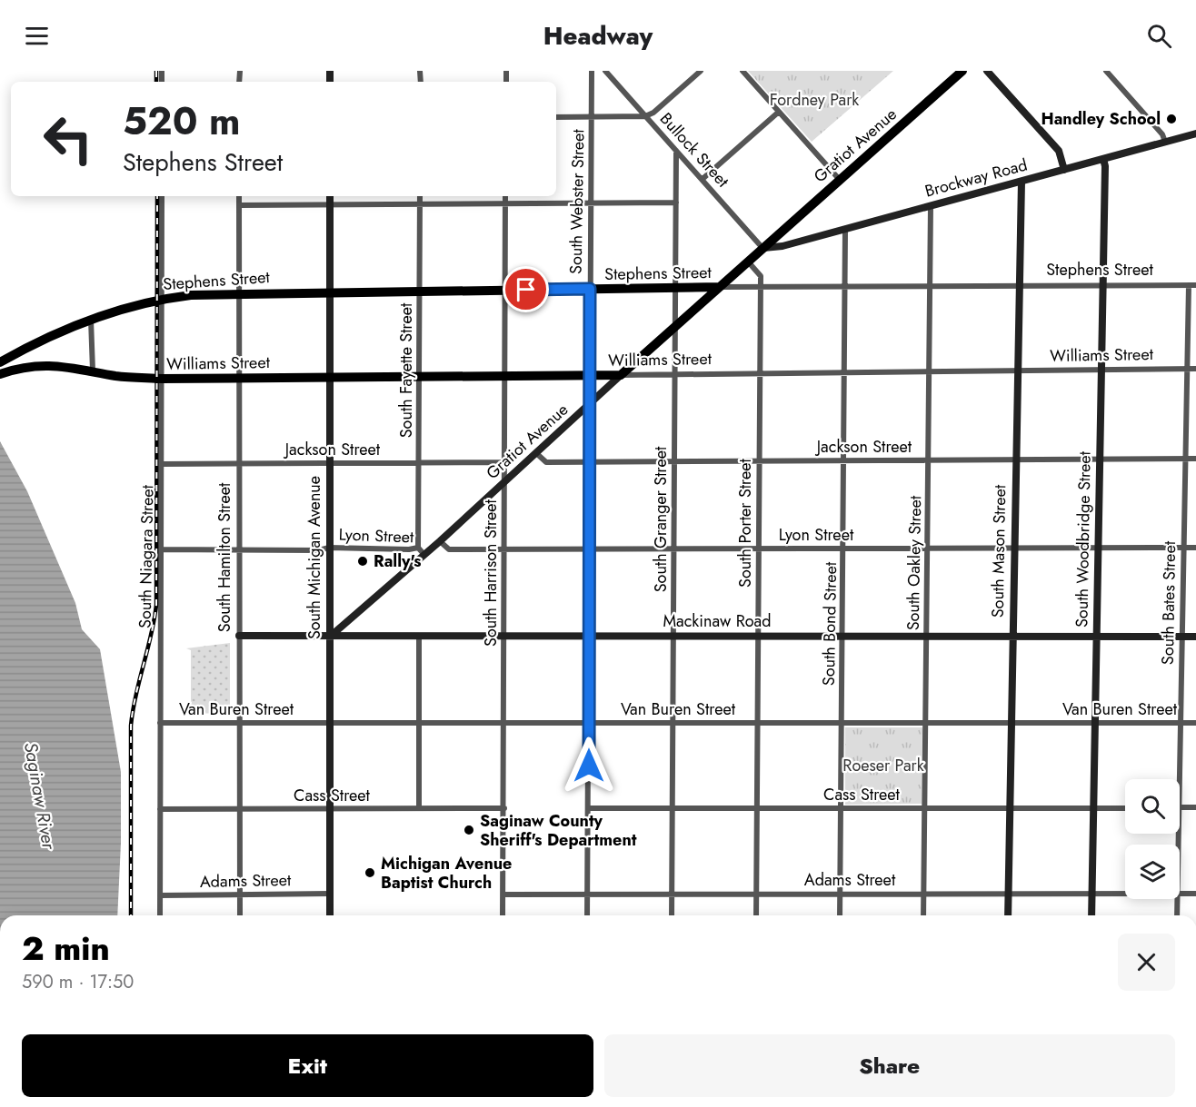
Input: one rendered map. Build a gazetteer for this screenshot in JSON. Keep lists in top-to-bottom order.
{
  "streets": {
    "highway": ["Gratiot Avenue", "Stephens Street", "Williams Street"],
    "main road": [
      "Brockway Road",
      "South Woodbridge Street",
      "South Mason Street",
      "South Michigan Avenue",
      "Mackinaw Road"
    ],
    "street": [
      "Bullock Street",
      "South Webster Street",
      "South Fayette Street",
      "Jackson Street",
      "South Granger Street",
      "South Porter Street",
      "Lyon Street",
      "South Niagara Street",
      "South Hamilton Street",
      "South Oakley Street",
      "South Harrison Street",
      "South Bates Street",
      "South Bond Street",
      "Van Buren Street",
      "Cass Street",
      "Adams Street"
    ]
  },
  "crossings": [
    ["Gratiot Avenue", "Bullock Street"],
    ["Gratiot Avenue", "Brockway Road"],
    ["Gratiot Avenue", "South Webster Street"],
    ["Gratiot Avenue", "Stephens Street"],
    ["Gratiot Avenue", "Williams Street"],
    ["Gratiot Avenue", "Jackson Street"],
    ["Gratiot Avenue", "South Granger Street"],
    ["Gratiot Avenue", "South Porter Street"],
    ["Gratiot Avenue", "Lyon Street"],
    ["Gratiot Avenue", "South Michigan Avenue"],
    ["Gratiot Avenue", "South Harrison Street"],
    ["Gratiot Avenue", "Mackinaw Road"],
    ["Bullock Street", "Brockway Road"],
    ["Bullock Street", "South Granger Street"],
    ["Brockway Road", "South Woodbridge Street"],
    ["Brockway Road", "South Mason Street"],
    ["Brockway Road", "South Oakley Street"],
    ["Brockway Road", "South Bond Street"],
    ["South Webster Street", "Stephens Street"],
    ["South Webster Street", "Williams Street"],
    ["South Webster Street", "Jackson Street"],
    ["South Webster Street", "Lyon Street"],
    ["South Webster Street", "Mackinaw Road"],
    ["South Webster Street", "Van Buren Street"],
    ["South Webster Street", "Cass Street"],
    ["South Webster Street", "Adams Street"],
    ["Stephens Street", "South Fayette Street"],
    ["Stephens Street", "South Granger Street"],
    ["Stephens Street", "South Porter Street"],
    ["Stephens Street", "South Woodbridge Street"],
    ["Stephens Street", "South Mason Street"],
    ["Stephens Street", "South Niagara Street"],
    ["Stephens Street", "South Hamilton Street"],
    ["Stephens Street", "South Michigan Avenue"],
    ["Stephens Street", "South Oakley Street"],
    ["Stephens Street", "South Harrison Street"],
    ["Stephens Street", "South Bates Street"],
    ["Stephens Street", "South Bond Street"],
    ["Williams Street", "South Fayette Street"],
    ["Williams Street", "South Granger Street"],
    ["Williams Street", "South Porter Street"],
    ["Williams Street", "South Woodbridge Street"],
    ["Williams Street", "South Mason Street"],
    ["Williams Street", "South Niagara Street"],
    ["Williams Street", "South Hamilton Street"],
    ["Williams Street", "South Michigan Avenue"],
    ["Williams Street", "South Oakley Street"],
    ["Williams Street", "South Harrison Street"],
    ["Williams Street", "South Bates Street"],
    ["Williams Street", "South Bond Street"],
    ["South Fayette Street", "Jackson Street"],
    ["South Fayette Street", "Lyon Street"],
    ["Jackson Street", "South Granger Street"],
    ["Jackson Street", "South Porter Street"],
    ["Jackson Street", "South Woodbridge Street"],
    ["Jackson Street", "South Mason Street"],
    ["Jackson Street", "South Niagara Street"],
    ["Jackson Street", "South Hamilton Street"],
    ["Jackson Street", "South Michigan Avenue"],
    ["Jackson Street", "South Oakley Street"],
    ["Jackson Street", "South Harrison Street"],
    ["Jackson Street", "South Bates Street"],
    ["Jackson Street", "South Bond Street"],
    ["South Granger Street", "Lyon Street"],
    ["South Granger Street", "Mackinaw Road"],
    ["South Granger Street", "Van Buren Street"],
    ["South Granger Street", "Cass Street"],
    ["South Granger Street", "Adams Street"],
    ["South Porter Street", "Lyon Street"],
    ["South Porter Street", "Mackinaw Road"],
    ["South Porter Street", "Van Buren Street"],
    ["South Porter Street", "Cass Street"],
    ["South Porter Street", "Adams Street"],
    ["Lyon Street", "South Woodbridge Street"],
    ["Lyon Street", "South Mason Street"],
    ["Lyon Street", "South Niagara Street"],
    ["Lyon Street", "South Hamilton Street"],
    ["Lyon Street", "South Michigan Avenue"],
    ["Lyon Street", "South Oakley Street"],
    ["Lyon Street", "South Harrison Street"],
    ["Lyon Street", "South Bates Street"],
    ["Lyon Street", "South Bond Street"],
    ["South Woodbridge Street", "Mackinaw Road"],
    ["South Woodbridge Street", "Van Buren Street"],
    ["South Woodbridge Street", "Cass Street"],
    ["South Woodbridge Street", "Adams Street"],
    ["South Mason Street", "Mackinaw Road"],
    ["South Mason Street", "Van Buren Street"],
    ["South Mason Street", "Cass Street"],
    ["South Mason Street", "Adams Street"],
    ["South Niagara Street", "Van Buren Street"],
    ["South Niagara Street", "Cass Street"],
    ["South Niagara Street", "Adams Street"],
    ["South Hamilton Street", "Mackinaw Road"],
    ["South Hamilton Street", "Van Buren Street"],
    ["South Hamilton Street", "Cass Street"],
    ["South Hamilton Street", "Adams Street"],
    ["South Michigan Avenue", "Mackinaw Road"],
    ["South Michigan Avenue", "Van Buren Street"],
    ["South Michigan Avenue", "Cass Street"],
    ["South Michigan Avenue", "Adams Street"],
    ["South Oakley Street", "Mackinaw Road"],
    ["South Oakley Street", "Van Buren Street"],
    ["South Oakley Street", "Cass Street"],
    ["South Oakley Street", "Adams Street"],
    ["South Harrison Street", "Mackinaw Road"],
    ["South Harrison Street", "Van Buren Street"],
    ["South Harrison Street", "Cass Street"],
    ["South Harrison Street", "Adams Street"],
    ["South Bates Street", "Mackinaw Road"],
    ["South Bates Street", "Van Buren Street"],
    ["Mackinaw Road", "South Bond Street"],
    ["South Bond Street", "Van Buren Street"],
    ["South Bond Street", "Cass Street"],
    ["South Bond Street", "Adams Street"]
  ],
  "water": ["Saginaw River"],
  "parks": ["Fordney Park", "Roeser Park"],
  "places": [
    "Handley School",
    "Rally's",
    "Saginaw County Sheriff's Department",
    "Michigan Avenue Baptist Church"
  ],
  "page": {
    "header": "Headway",
    "turn": ["520 m", "Stephens Street"],
    "heading": ["2 min", "590 m · 17:50"],
    "buttons": ["Exit", "Share"]
  }
}
